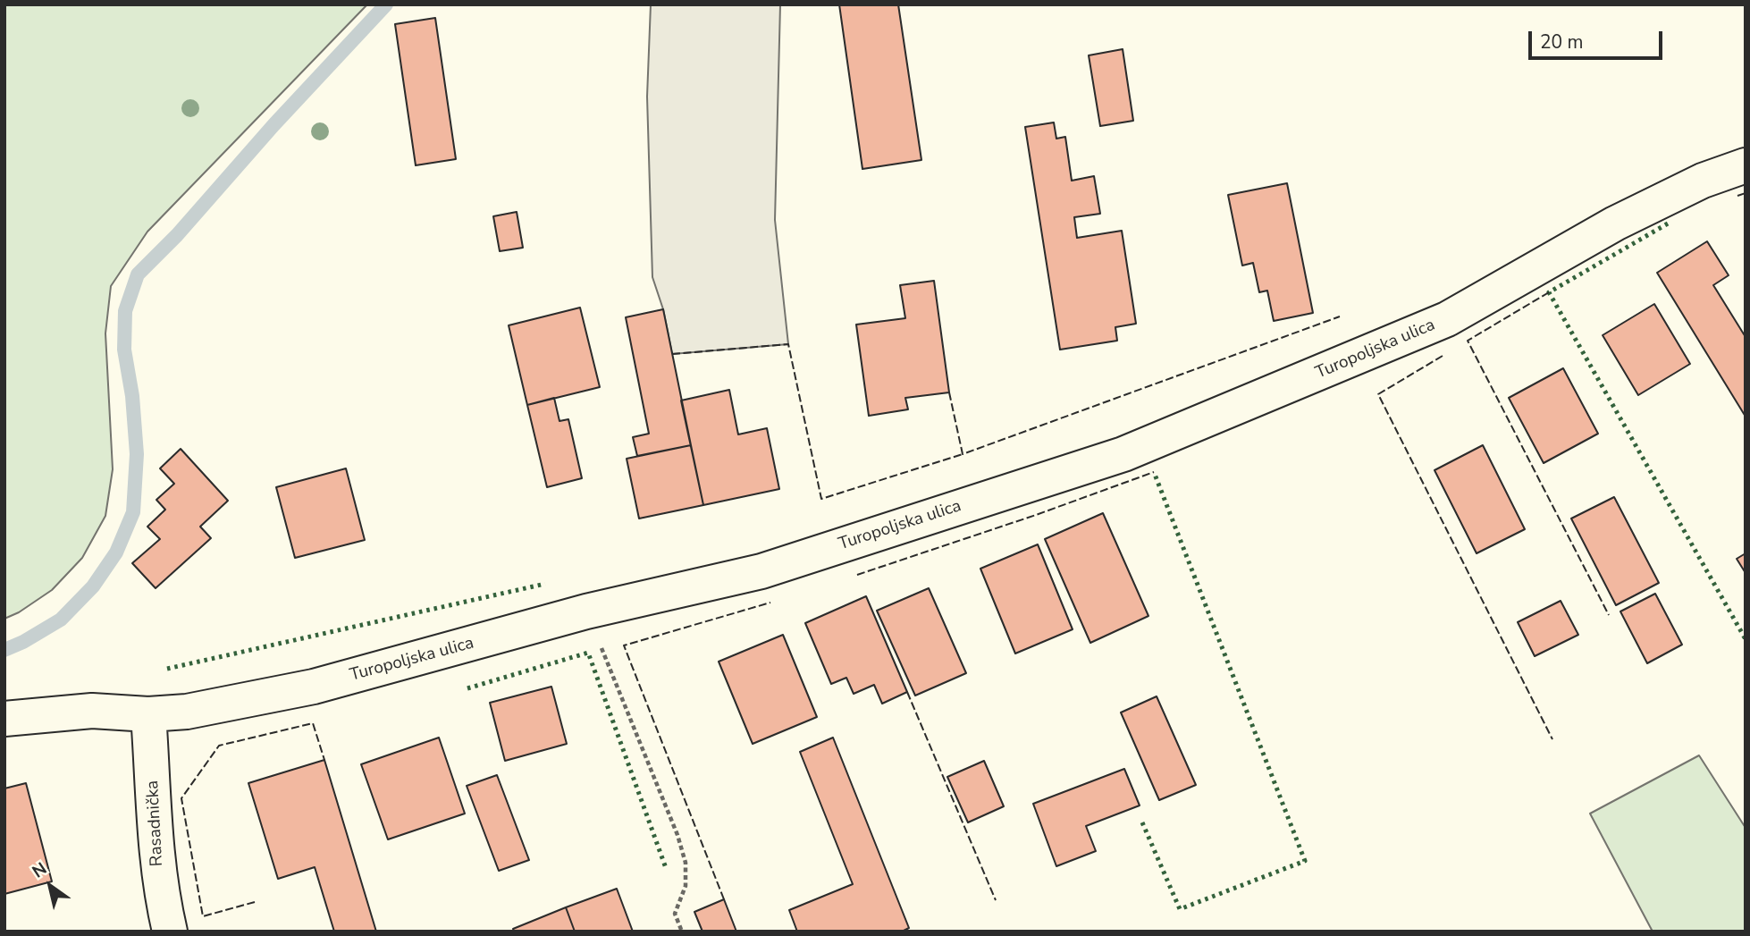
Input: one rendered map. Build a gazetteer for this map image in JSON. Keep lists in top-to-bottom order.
{
  "streets": {
    "street": ["Turopoljska ulica", "Rasadnička"]
  },
  "crossings": [
    ["Turopoljska ulica", "Rasadnička"]
  ],
  "scale_bar": "20 m",
  "north": "top left"
}
